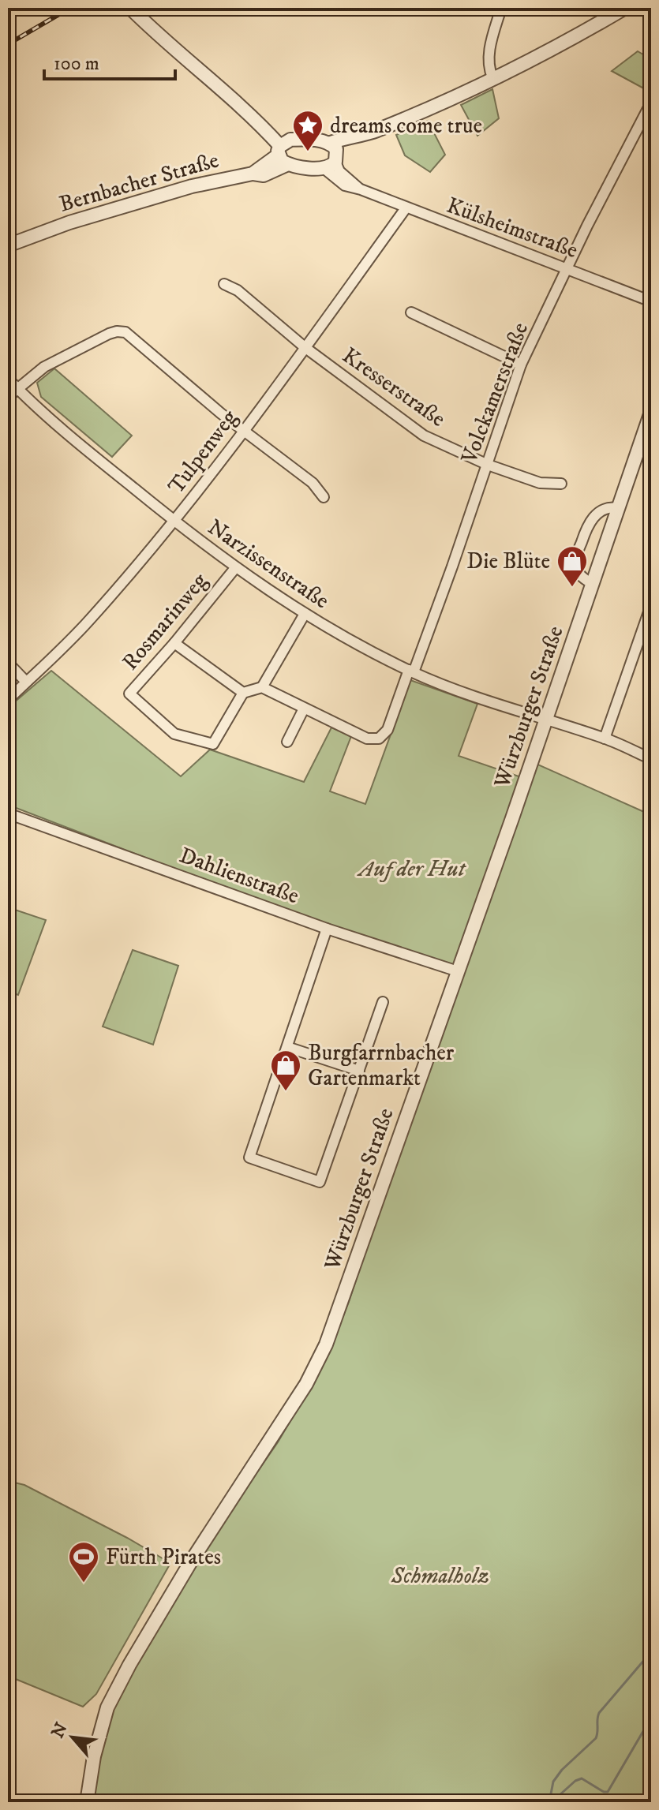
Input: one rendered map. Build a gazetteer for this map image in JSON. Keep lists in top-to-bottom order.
{
  "streets": {
    "street": [
      "Bernbacher Straße",
      "Külsheimstraße",
      "Kresserstraße",
      "Volckamerstraße",
      "Tulpenweg",
      "Narzissenstraße",
      "Rosmarinweg",
      "Würzburger Straße",
      "Dahlienstraße"
    ]
  },
  "crossings": [
    ["Külsheimstraße", "Volckamerstraße"],
    ["Külsheimstraße", "Tulpenweg"],
    ["Kresserstraße", "Volckamerstraße"],
    ["Kresserstraße", "Tulpenweg"],
    ["Volckamerstraße", "Narzissenstraße"],
    ["Tulpenweg", "Narzissenstraße"],
    ["Narzissenstraße", "Rosmarinweg"],
    ["Narzissenstraße", "Würzburger Straße"],
    ["Würzburger Straße", "Dahlienstraße"]
  ],
  "parks": ["Auf der Hut", "Schmalholz"],
  "places": {
    "place": ["dreams come true"],
    "shop": ["Die Blüte", "Burgfarrnbacher Gartenmarkt"],
    "sports": ["Fürth Pirates"]
  },
  "scale_bar": "100 m",
  "north": "top left"
}
